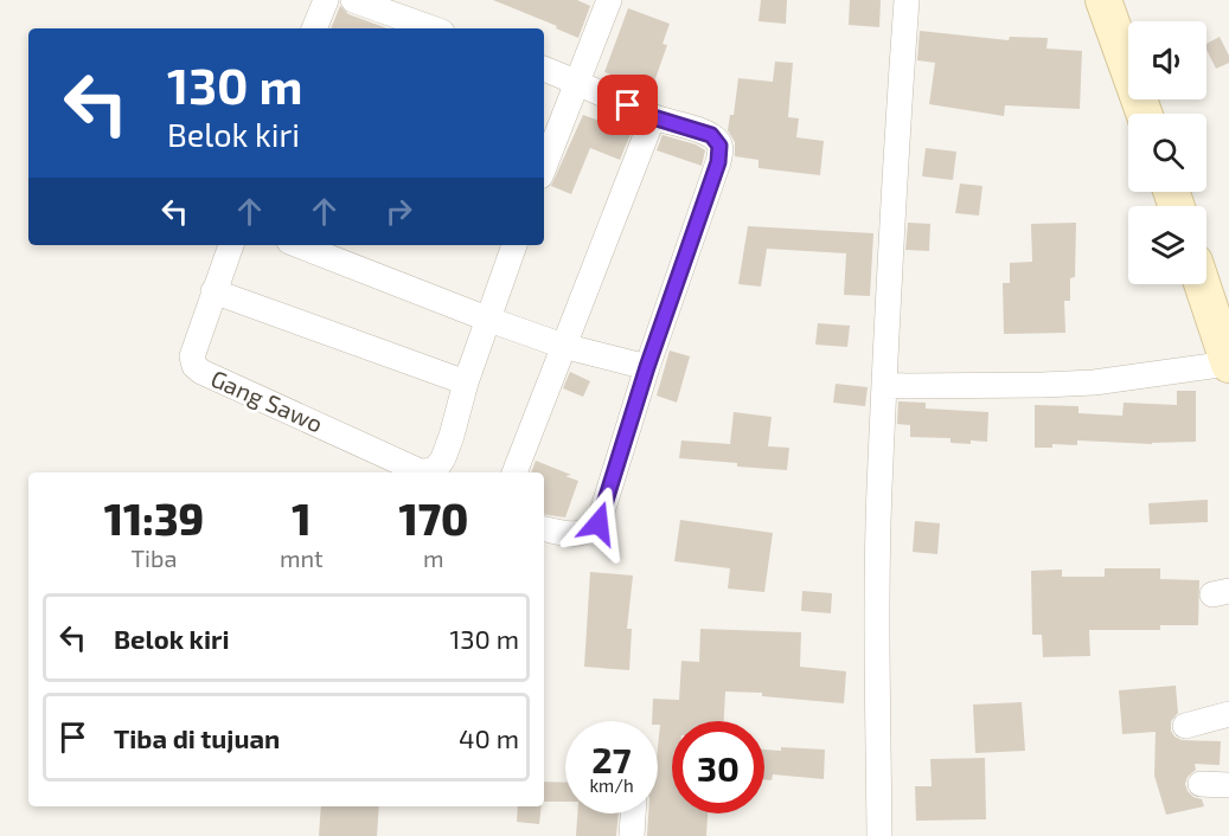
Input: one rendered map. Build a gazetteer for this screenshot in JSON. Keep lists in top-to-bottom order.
{
  "streets": {
    "street": ["Gang Sawo"]
  },
  "page": {
    "turn": ["130 m", "Belok kiri"],
    "eta": [
      "11:39",
      "Tiba",
      "1",
      "mnt",
      "170",
      "m"
    ],
    "list": [
      {
        "name": "Belok kiri",
        "value": "130 m"
      },
      {
        "name": "Tiba di tujuan",
        "value": "40 m"
      }
    ],
    "speed": "27 km/h",
    "limit": "30"
  }
}
